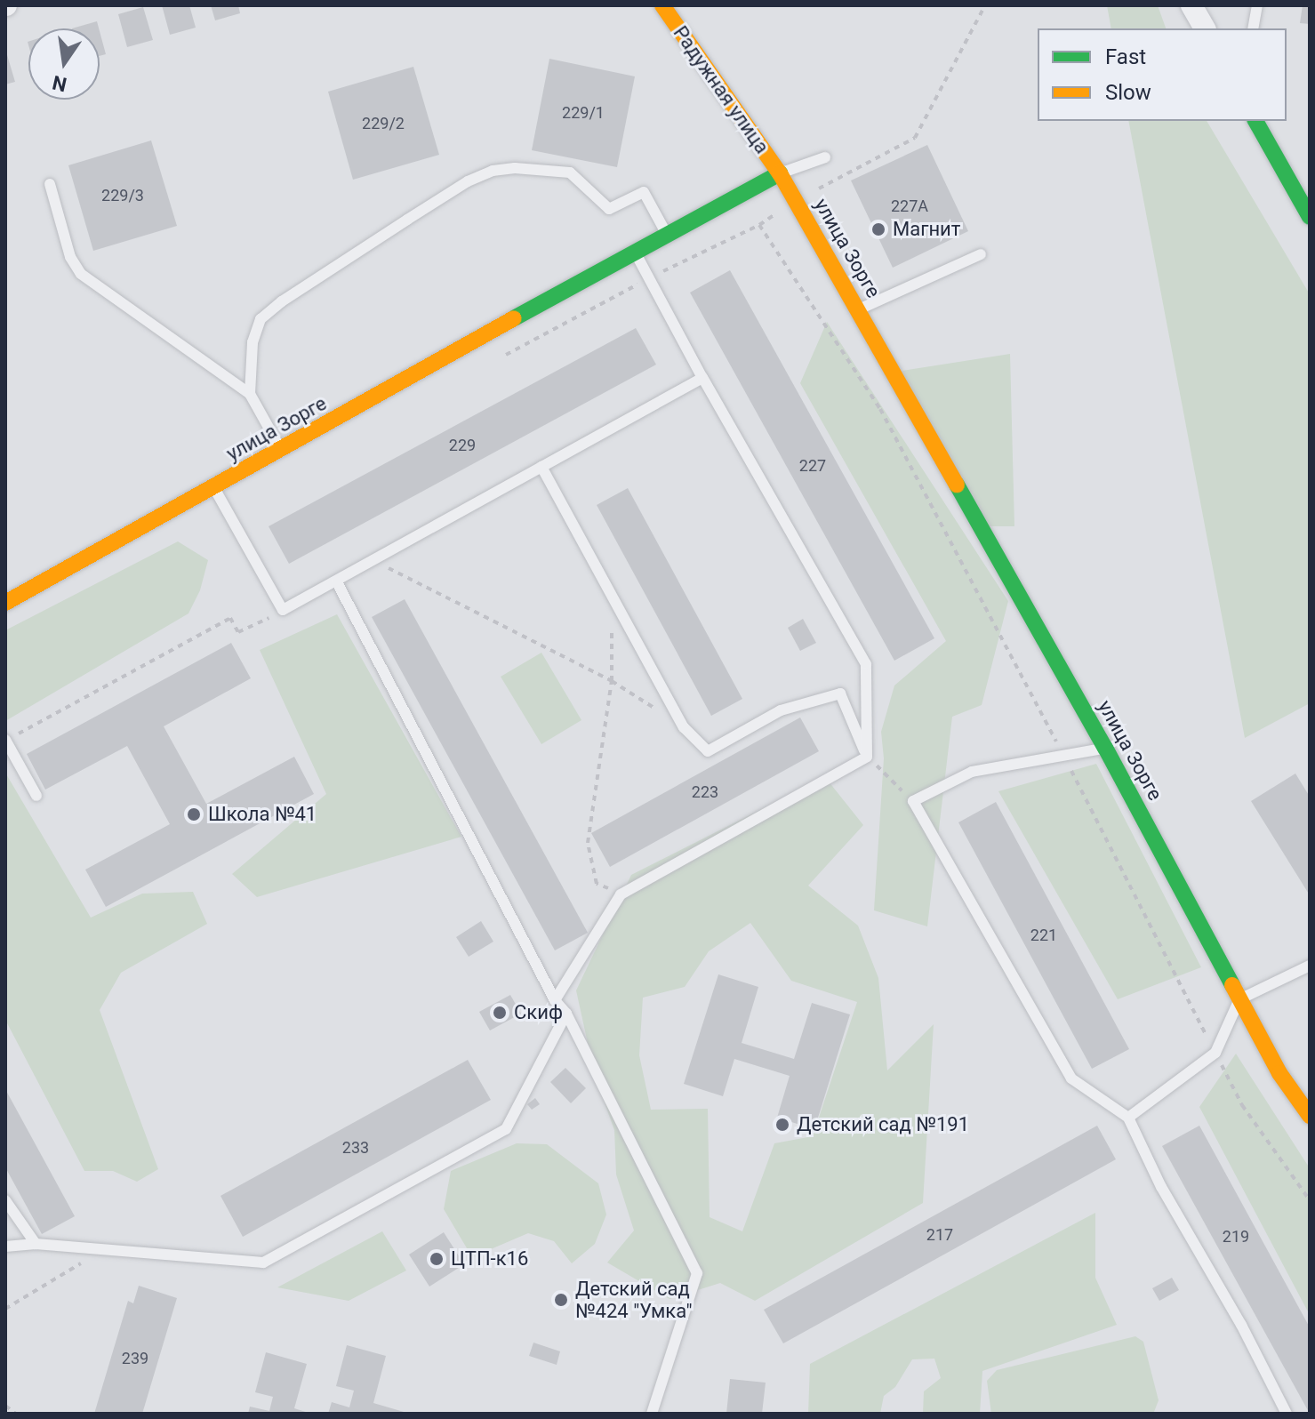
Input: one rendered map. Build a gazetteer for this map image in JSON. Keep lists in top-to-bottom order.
{
  "streets": {
    "street": ["Радужная улица", "улица Зорге"]
  },
  "crossings": [
    ["Радужная улица", "улица Зорге"]
  ],
  "places": [
    "Магнит",
    "Школа №41",
    "Скиф",
    "Детский сад №191",
    "ЦТП-к16",
    "Детский сад №424 \"Умка\""
  ],
  "house_numbers": [
    "229/1",
    "229/2",
    "229/3",
    "227А",
    "229",
    "227",
    "223",
    "221",
    "233",
    "217",
    "219",
    "239"
  ],
  "legend": ["Fast", "Slow"],
  "north": "bottom"
}
